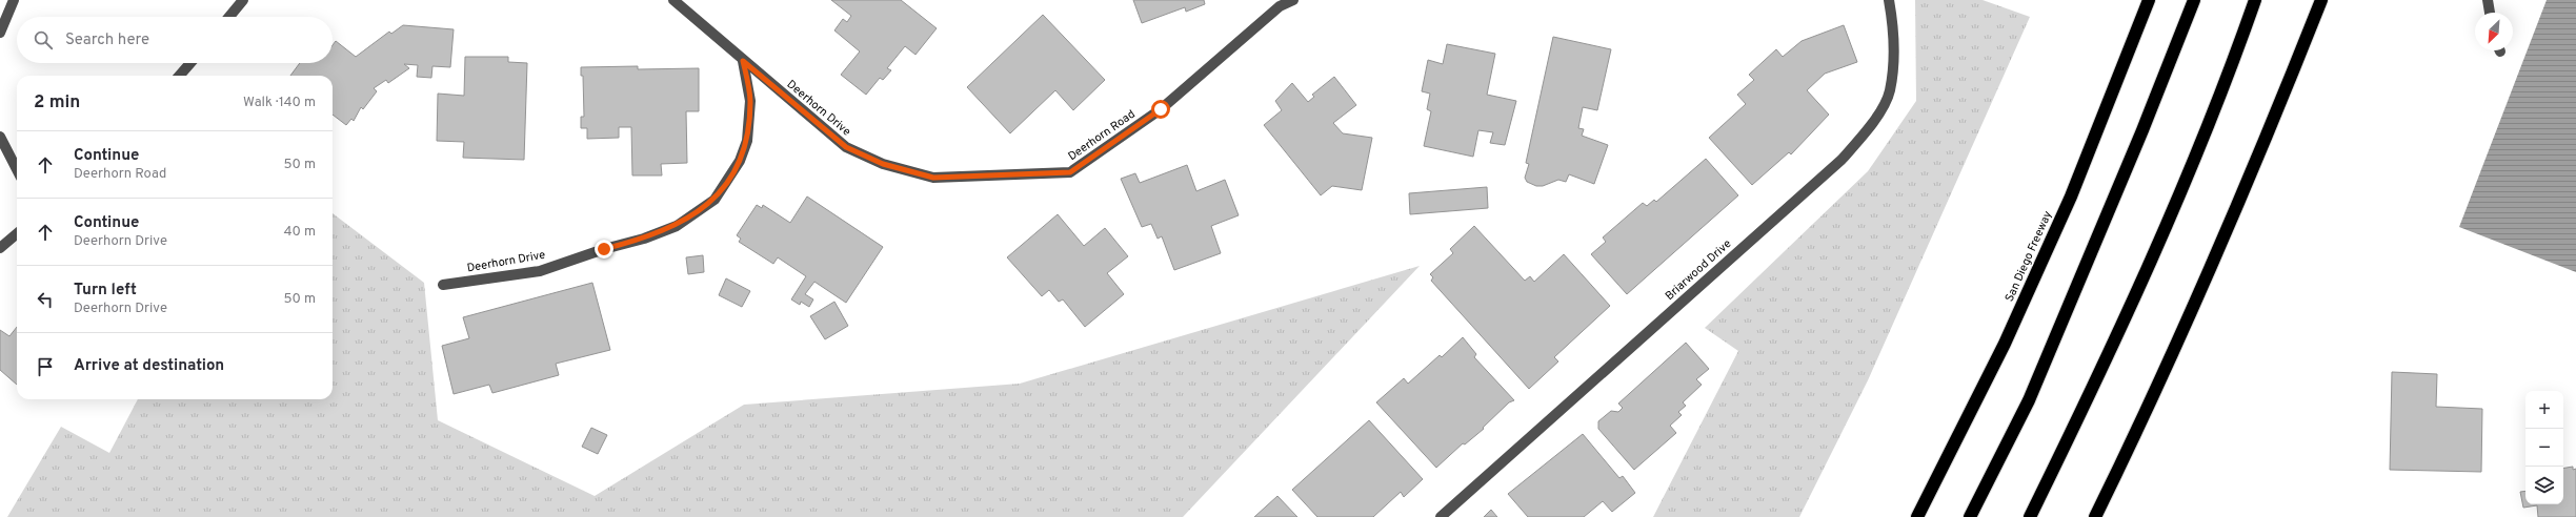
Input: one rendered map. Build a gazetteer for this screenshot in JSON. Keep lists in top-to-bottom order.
{
  "streets": {
    "highway": ["San Diego Freeway"],
    "street": ["Deerhorn Drive", "Deerhorn Road", "Briarwood Drive"]
  },
  "crossings": [
    ["Deerhorn Drive", "Deerhorn Road"]
  ],
  "north": "bottom left",
  "page": {
    "search": "Search here",
    "heading": ["2 min", "Walk · 140 m"],
    "list": [
      ["Continue", "Deerhorn Road", "50 m"],
      ["Continue", "Deerhorn Drive", "40 m"],
      ["Turn left", "Deerhorn Drive", "50 m"],
      "Arrive at destination"
    ],
    "map_buttons": ["+", "−"]
  }
}
